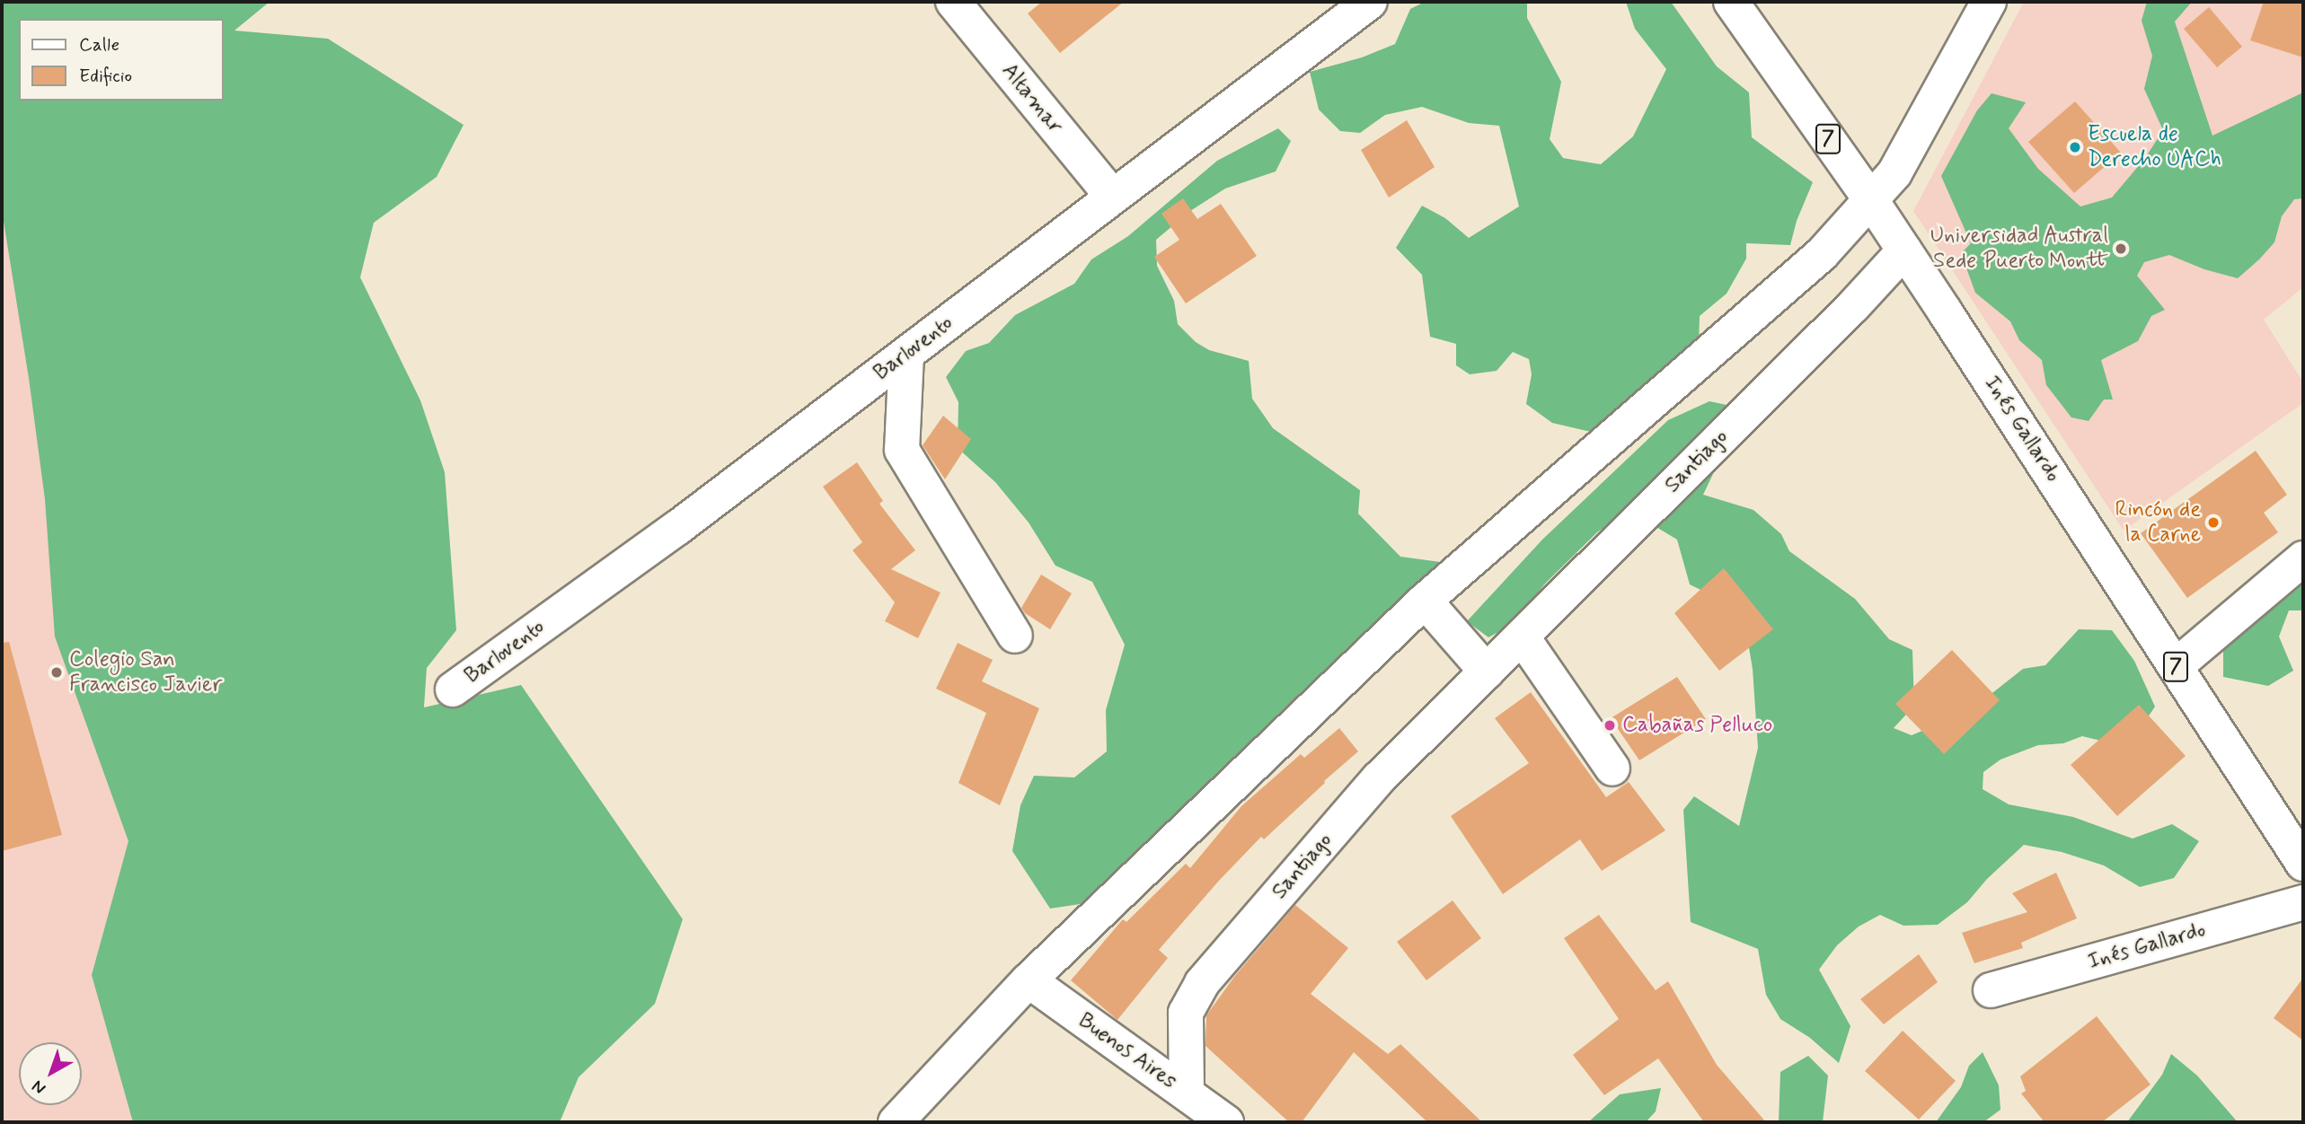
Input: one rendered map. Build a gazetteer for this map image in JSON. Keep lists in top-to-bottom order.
{
  "streets": {
    "main road": [
      "Altamar",
      "7",
      "Barlovento",
      "Inés Gallardo",
      "Santiago",
      "Buenos Aires"
    ]
  },
  "crossings": [
    ["Altamar", "Barlovento"],
    ["Inés Gallardo", "Santiago"],
    ["Santiago", "Buenos Aires"]
  ],
  "places": [
    "Escuela de Derecho UACh",
    "Universidad Austral Sede Puerto Montt",
    "Rincón de la Carne",
    "Colegio San Francisco Javier",
    "Cabañas Pelluco"
  ],
  "legend": ["Calle", "Edificio"],
  "north": "bottom left"
}
